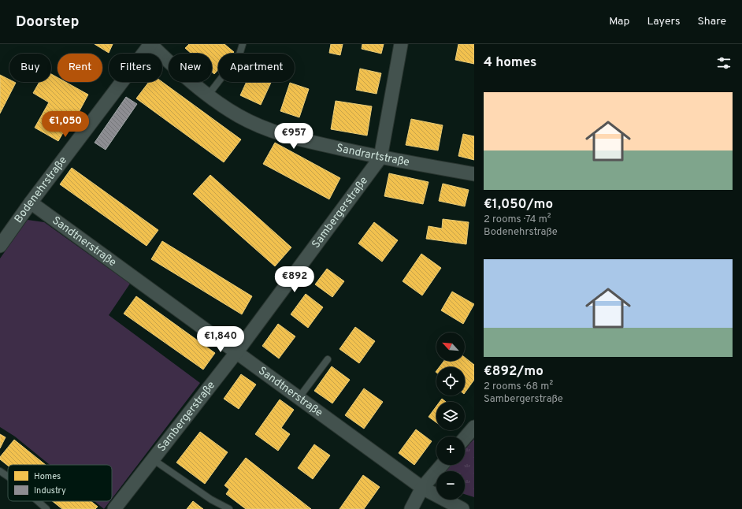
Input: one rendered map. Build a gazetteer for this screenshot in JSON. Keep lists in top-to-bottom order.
{
  "streets": {
    "street": [
      "Sandrartstraße",
      "Bodenehrstraße",
      "Sambergerstraße",
      "Sandtnerstraße"
    ]
  },
  "crossings": [
    ["Sandrartstraße", "Bodenehrstraße"],
    ["Sandrartstraße", "Sambergerstraße"],
    ["Bodenehrstraße", "Sandtnerstraße"],
    ["Sambergerstraße", "Sandtnerstraße"]
  ],
  "legend": ["Homes", "Industry"],
  "north": "top left",
  "page": {
    "header": "Doorstep",
    "nav": ["Map", "Layers", "Share"],
    "heading": "4 homes",
    "chip": [
      "Buy",
      "Rent",
      "Filters",
      "New",
      "Apartment"
    ],
    "list": [
      {
        "name": "€1,050/mo",
        "note": "2 rooms · 74 m² · Bodenehrstraße"
      },
      {
        "name": "€892/mo",
        "note": "2 rooms · 68 m² · Sambergerstraße"
      }
    ],
    "price": [
      "€1,050",
      "€957",
      "€892",
      "€1,840"
    ],
    "map_buttons": ["+", "−"]
  }
}
